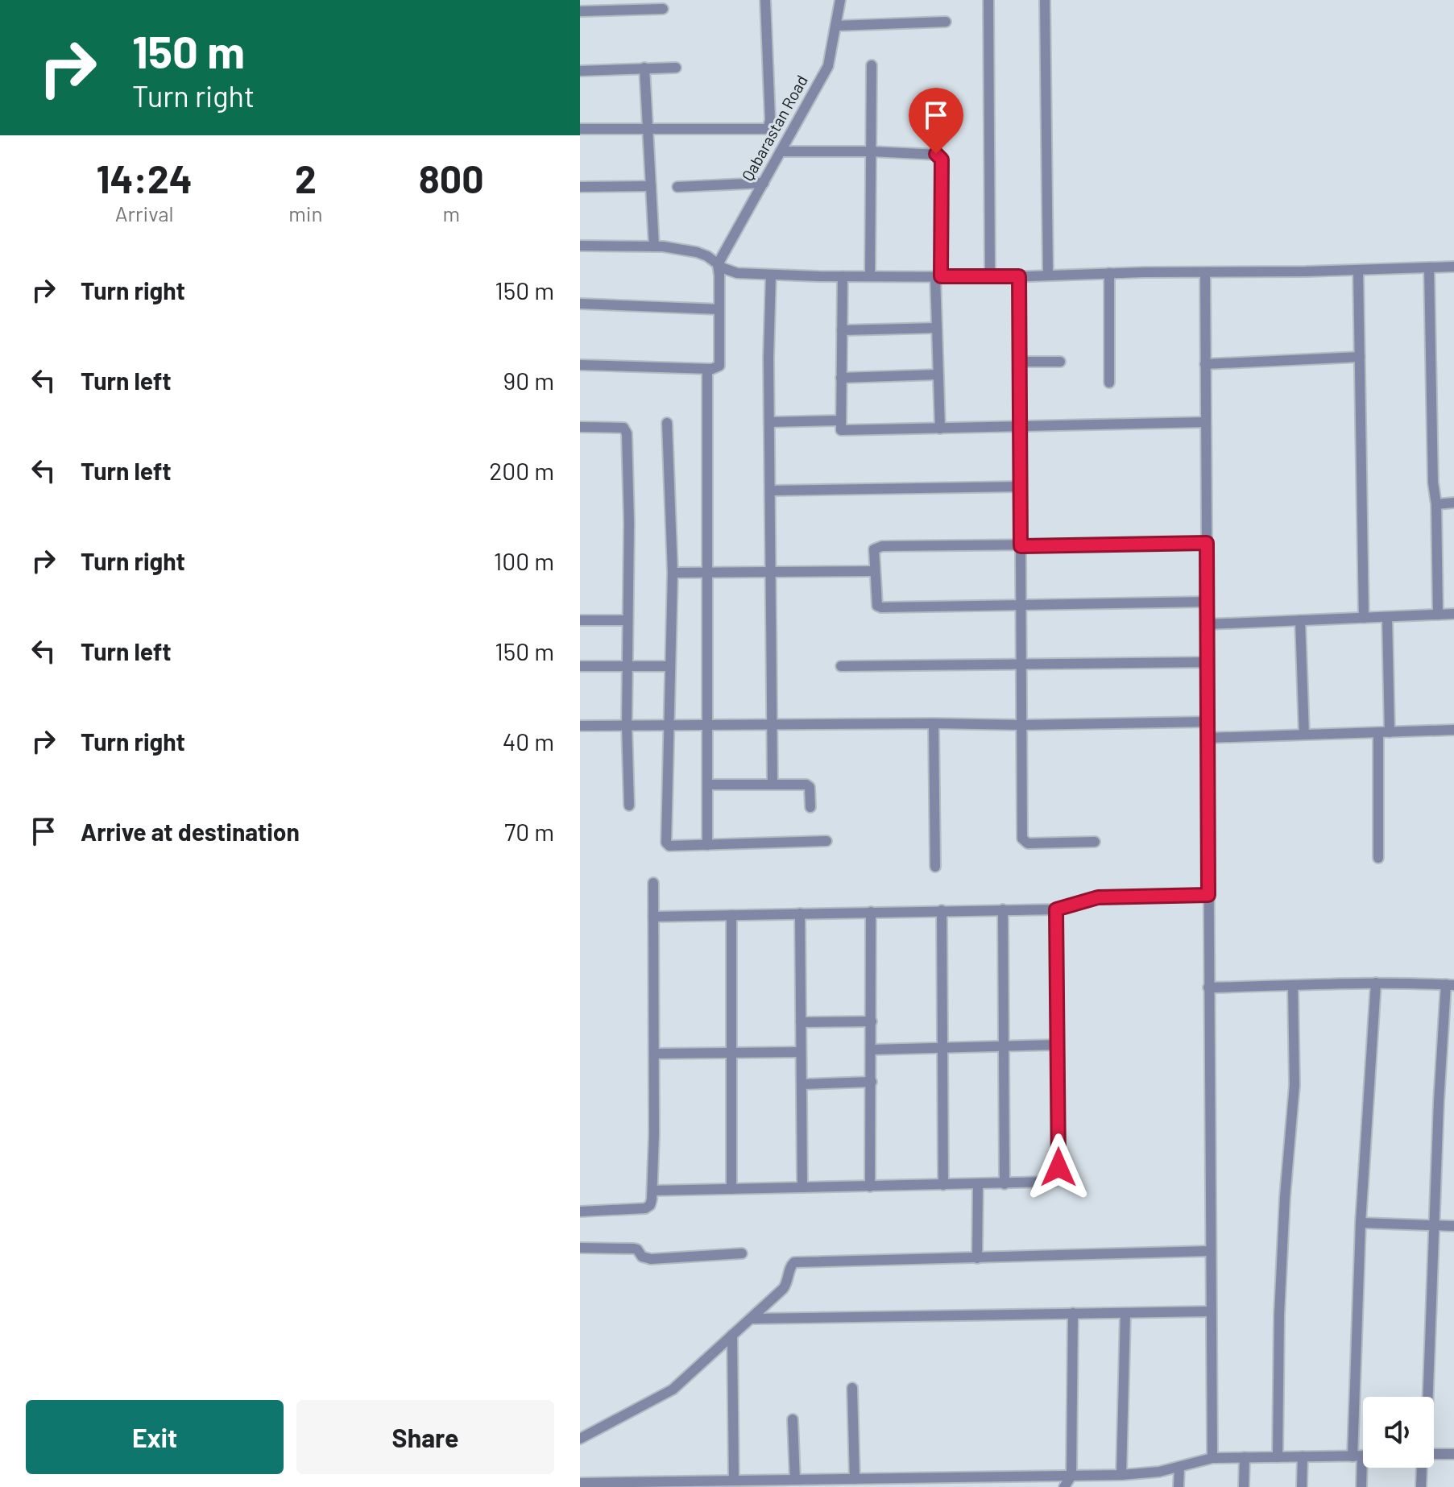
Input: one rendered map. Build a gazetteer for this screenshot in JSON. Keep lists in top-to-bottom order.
{
  "streets": {
    "street": ["Qabarastan Road"]
  },
  "page": {
    "turn": ["150 m", "Turn right"],
    "eta": [
      "14:24",
      "Arrival",
      "2",
      "min",
      "800",
      "m"
    ],
    "list": [
      {
        "name": "Turn right",
        "value": "150 m"
      },
      {
        "name": "Turn left",
        "value": "90 m"
      },
      {
        "name": "Turn left",
        "value": "200 m"
      },
      {
        "name": "Turn right",
        "value": "100 m"
      },
      {
        "name": "Turn left",
        "value": "150 m"
      },
      {
        "name": "Turn right",
        "value": "40 m"
      },
      {
        "name": "Arrive at destination",
        "value": "70 m"
      }
    ],
    "buttons": ["Exit", "Share"]
  }
}
